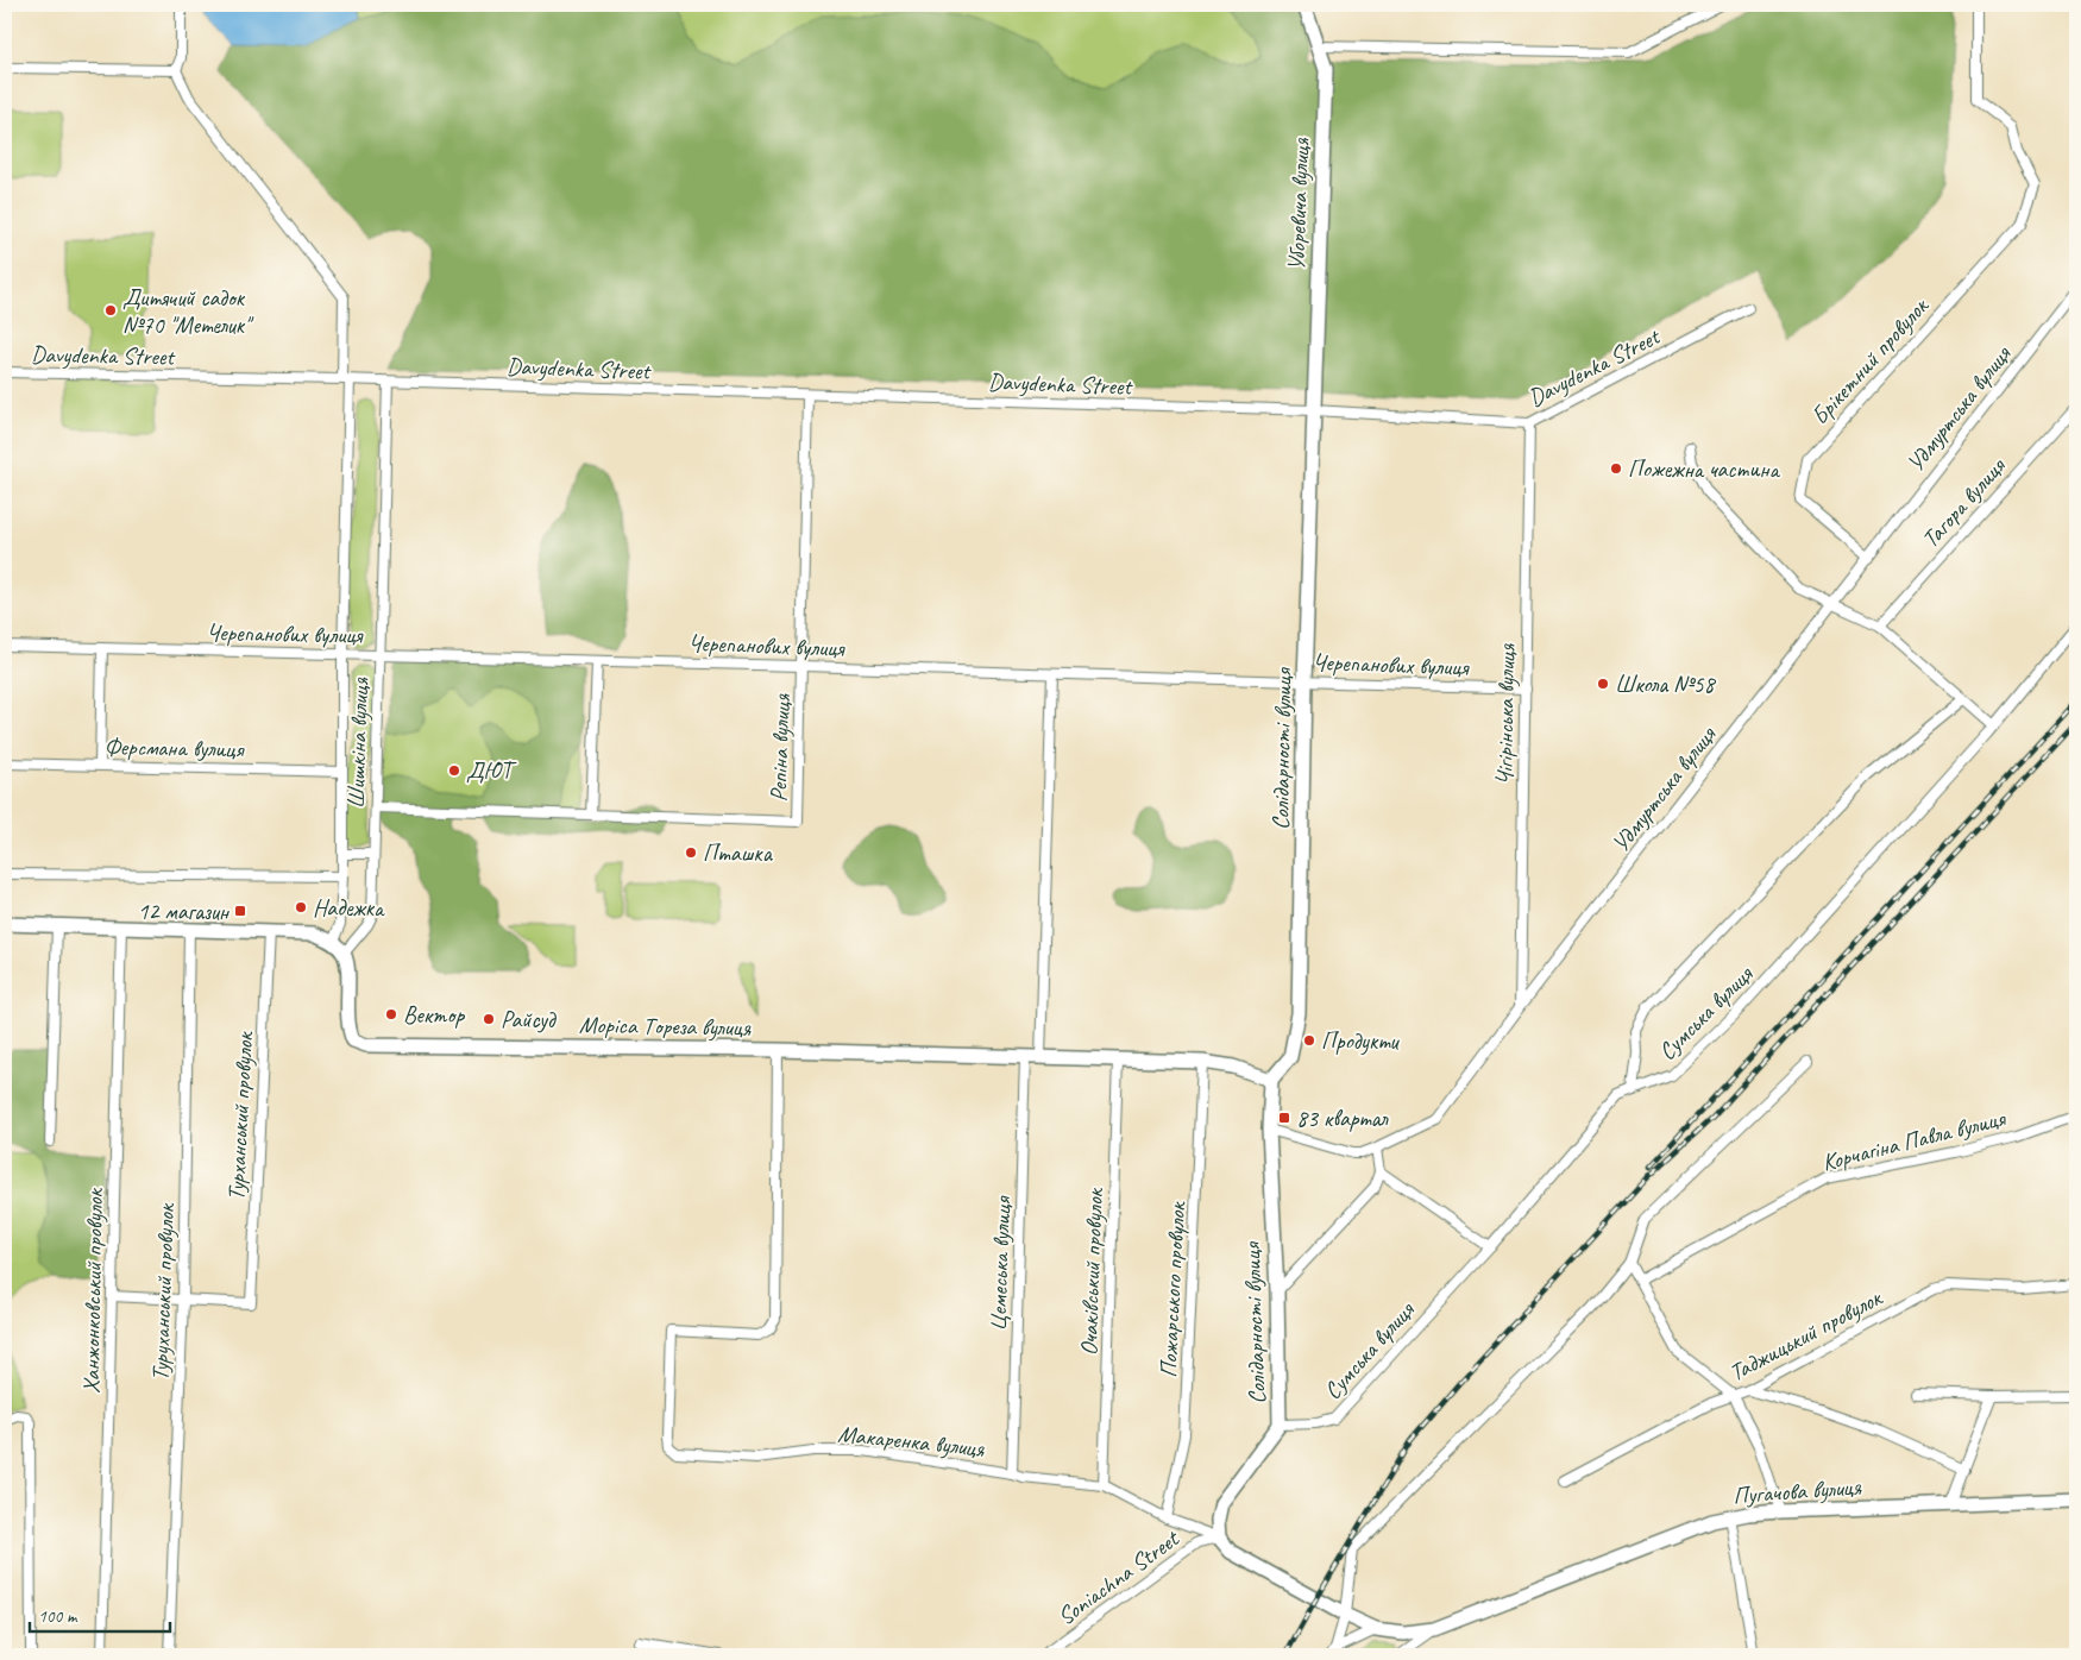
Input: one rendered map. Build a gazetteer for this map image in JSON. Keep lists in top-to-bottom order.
{
  "streets": {
    "street": [
      "Уборевича вулиця",
      "Davydenka Street",
      "Брiкетний провулок",
      "Удмуртська вулиця",
      "Тагора вулиця",
      "Черепанових вулиця",
      "Чiгiрiнська вулиця",
      "Шишкiна вулиця",
      "Ферсмана вулиця",
      "Репiна вулиця",
      "Солідарності вулиця",
      "Сумська вулиця",
      "Моріса Тореза вулиця",
      "Турханський провулок",
      "Корчагіна Павла вулиця",
      "Цемеська вулиця",
      "Очакiвський провулок",
      "Пожарського провулок",
      "Ханжонковський провулок",
      "Туруханський провулок",
      "Таджицький провулок",
      "Макаренка вулиця",
      "Пугачова вулиця",
      "Soniachna Street"
    ]
  },
  "crossings": [
    ["Уборевича вулиця", "Davydenka Street"],
    ["Уборевича вулиця", "Солідарності вулиця"],
    ["Davydenka Street", "Чiгiрiнська вулиця"],
    ["Davydenka Street", "Шишкiна вулиця"],
    ["Davydenka Street", "Репiна вулиця"],
    ["Davydenka Street", "Солідарності вулиця"],
    ["Брiкетний провулок", "Удмуртська вулиця"],
    ["Удмуртська вулиця", "Чiгiрiнська вулиця"],
    ["Удмуртська вулиця", "Солідарності вулиця"],
    ["Черепанових вулиця", "Чiгiрiнська вулиця"],
    ["Черепанових вулиця", "Шишкiна вулиця"],
    ["Черепанових вулиця", "Репiна вулиця"],
    ["Черепанових вулиця", "Солідарності вулиця"],
    ["Шишкiна вулиця", "Репiна вулиця"],
    ["Шишкiна вулиця", "Моріса Тореза вулиця"],
    ["Солідарності вулиця", "Сумська вулиця"],
    ["Солідарності вулиця", "Моріса Тореза вулиця"],
    ["Солідарності вулиця", "Макаренка вулиця"],
    ["Солідарності вулиця", "Пугачова вулиця"],
    ["Солідарності вулиця", "Soniachna Street"],
    ["Моріса Тореза вулиця", "Цемеська вулиця"],
    ["Моріса Тореза вулиця", "Очакiвський провулок"],
    ["Моріса Тореза вулиця", "Пожарського провулок"],
    ["Моріса Тореза вулиця", "Макаренка вулиця"],
    ["Турханський провулок", "Туруханський провулок"],
    ["Цемеська вулиця", "Макаренка вулиця"],
    ["Очакiвський провулок", "Макаренка вулиця"],
    ["Пожарського провулок", "Макаренка вулиця"],
    ["Макаренка вулиця", "Пугачова вулиця"],
    ["Макаренка вулиця", "Soniachna Street"],
    ["Пугачова вулиця", "Soniachna Street"]
  ],
  "places": {
    "other": [
      "Дитячий садок №70 \"Метелик\"",
      "Пожежна частина",
      "Школа №58",
      "ДЮТ",
      "Пташка",
      "Надежка",
      "Вектор",
      "Райсуд",
      "Продукти"
    ],
    "transit": ["12 магазин", "83 квартал"]
  },
  "scale_bar": "100 m"
}
